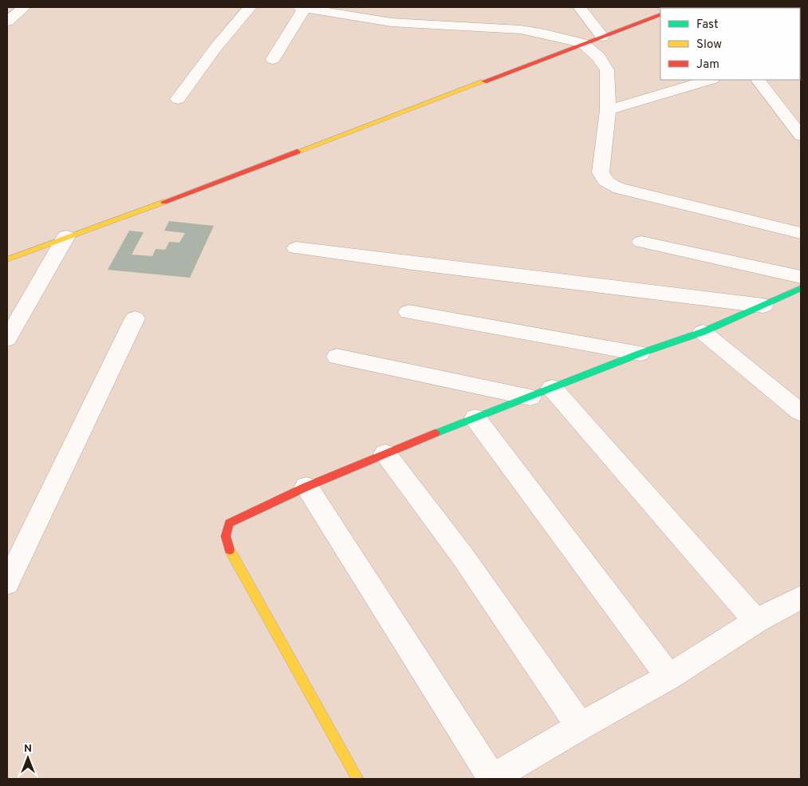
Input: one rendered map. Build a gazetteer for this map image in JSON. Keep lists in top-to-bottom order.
{
  "legend": ["Fast", "Slow", "Jam"],
  "north": "top"
}
